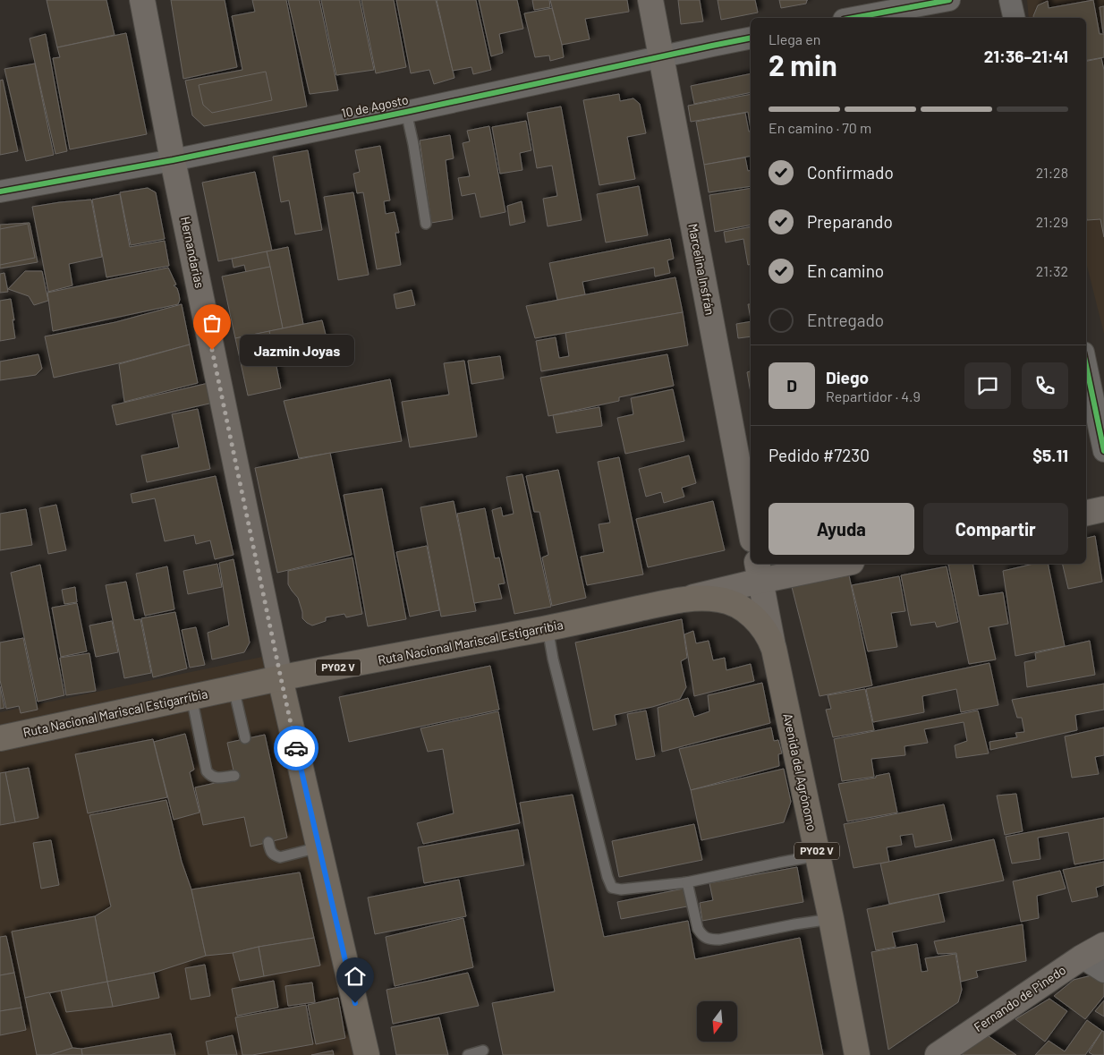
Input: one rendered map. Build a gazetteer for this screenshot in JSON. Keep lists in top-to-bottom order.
{
  "streets": {
    "highway": [
      "Hernandarias",
      "Ruta Nacional Mariscal Estigarribia",
      "PY02 V",
      "Avenida del Agrónomo"
    ],
    "main road": ["Marcelina Insfrán", "Fernando de Pinedo"],
    "street": ["10 de Agosto"]
  },
  "crossings": [
    ["10 de Agosto", "Hernandarias"],
    ["10 de Agosto", "Marcelina Insfrán"],
    ["Hernandarias", "Ruta Nacional Mariscal Estigarribia"],
    ["Ruta Nacional Mariscal Estigarribia", "PY02 V"],
    ["PY02 V", "Avenida del Agrónomo"]
  ],
  "places": ["Jazmin Joyas"],
  "north": "bottom",
  "page": {
    "heading": ["2 min", "Llega en", "21:36–21:41"],
    "panel": [
      "Diego",
      "Repartidor · 4.9",
      "Pedido #7230",
      "$5.11"
    ],
    "bar": "En camino · 70 m",
    "list": [
      ["Confirmado", "21:28"],
      ["Preparando", "21:29"],
      ["En camino", "21:32"],
      "Entregado"
    ],
    "bubble": "Jazmin Joyas",
    "round": "D",
    "buttons": ["Ayuda", "Compartir"]
  }
}
